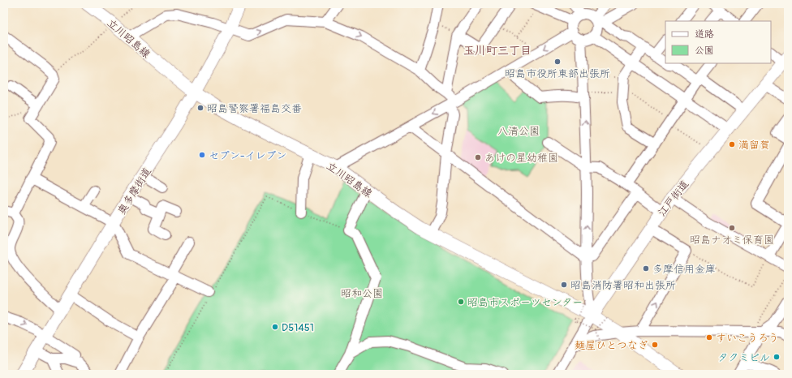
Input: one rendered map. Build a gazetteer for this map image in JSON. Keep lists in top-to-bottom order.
{
  "streets": {
    "main road": ["立川昭島線", "奥多摩街道", "江戸街道"]
  },
  "crossings": [
    ["立川昭島線", "奥多摩街道"],
    ["立川昭島線", "江戸街道"]
  ],
  "districts": ["玉川町三丁目"],
  "parks": ["八清公園", "昭和公園"],
  "places": [
    "昭島市役所東部出張所",
    "昭島警察署福島交番",
    "満留賀",
    "セブン-イレブン",
    "あけの星幼稚園",
    "昭島ナオミ保育園",
    "多摩信用金庫",
    "昭島消防署昭和出張所",
    "昭島市スポーツセンター",
    "D51451",
    "すいこうろう",
    "麺屋ひとつなぎ",
    "タクミビル"
  ],
  "legend": ["道路", "公園"]
}
